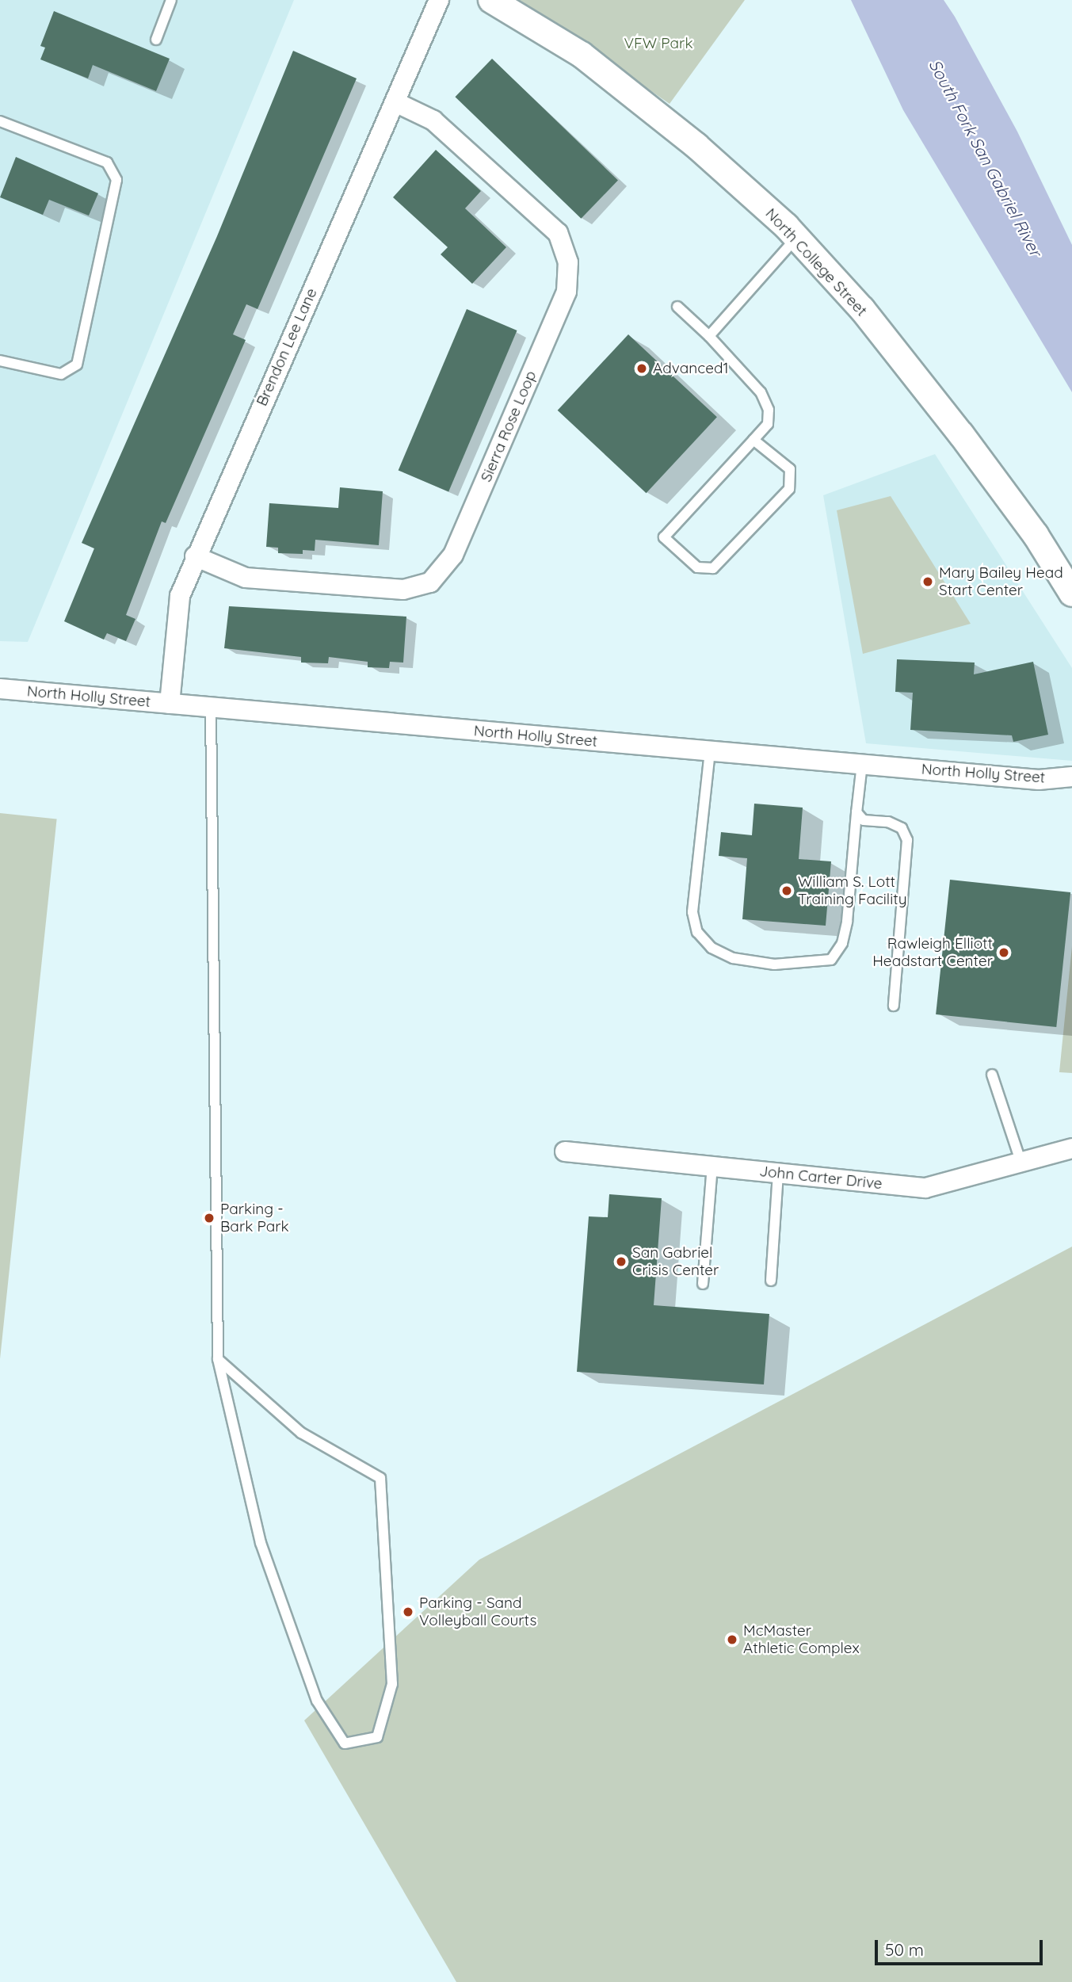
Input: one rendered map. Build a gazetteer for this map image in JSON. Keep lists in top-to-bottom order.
{
  "streets": {
    "street": [
      "North College Street",
      "Brendon Lee Lane",
      "Sierra Rose Loop",
      "North Holly Street",
      "John Carter Drive"
    ]
  },
  "crossings": [
    ["Brendon Lee Lane", "Sierra Rose Loop"],
    ["Brendon Lee Lane", "North Holly Street"]
  ],
  "water": ["South Fork San Gabriel River"],
  "parks": ["VFW Park"],
  "places": [
    "Advanced1",
    "Mary Bailey Head Start Center",
    "William S. Lott Training Facility",
    "Rawleigh Elliott Headstart Center",
    "Parking - Bark Park",
    "San Gabriel Crisis Center",
    "Parking - Sand Volleyball Courts",
    "McMaster Athletic Complex"
  ],
  "scale_bar": "50 m"
}
